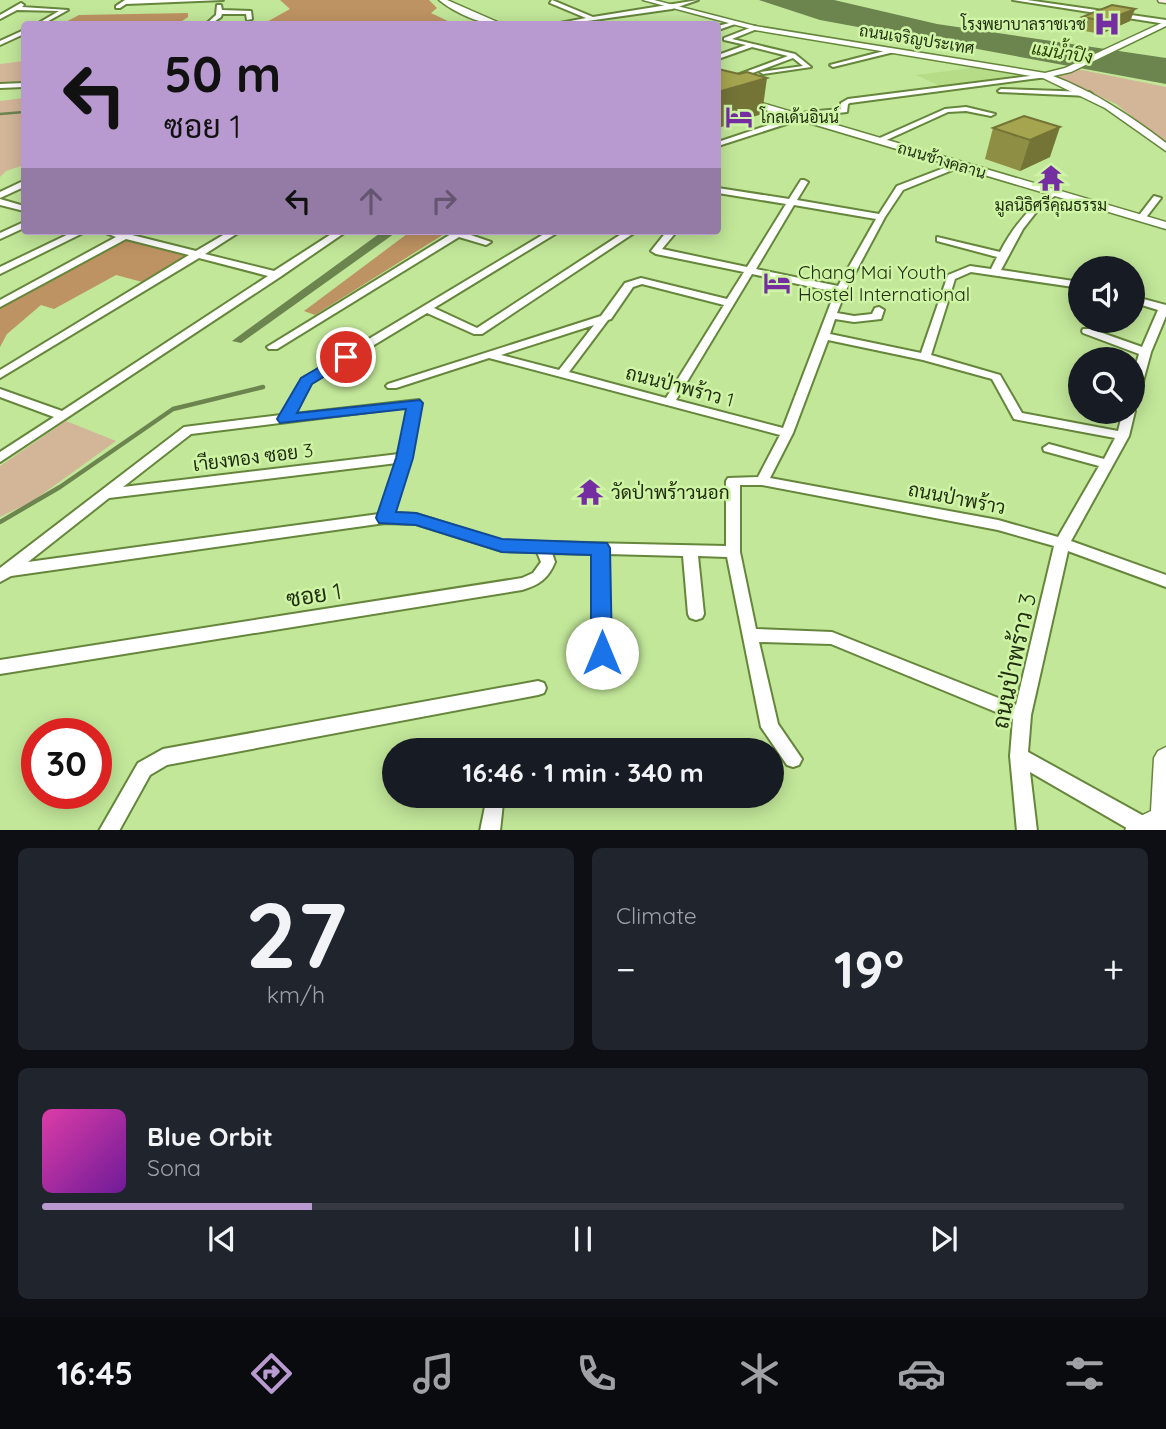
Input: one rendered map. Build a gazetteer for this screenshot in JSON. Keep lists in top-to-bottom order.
{
  "streets": {
    "street": [
      "ถนนเจริญประเทศ",
      "ถนนช้างคลาน",
      "ถนนป่าพร้าว 1",
      "เาียงทอง ซอย 3",
      "ถนนป่าพร้าว",
      "ซอย 1",
      "ถนนป่าพร้าว 3"
    ]
  },
  "crossings": [
    ["ถนนป่าพร้าว", "ถนนป่าพร้าว 3"]
  ],
  "water": ["แม่น้ำปิง"],
  "places": {
    "hospital": ["โรงพยาบาลราชเวช"],
    "hotel": ["โกลเด้นอินน์", "Chang Mai Youth Hostel International"],
    "temple": ["มูลนิธิศรีคุณธรรม", "วัดป่าพร้าวนอก"]
  },
  "page": {
    "turn": ["50 m", "ซอย 1"],
    "limit": "30",
    "trip": "16:46 · 1 min · 340 m",
    "tile": [
      ["27", "km/h"],
      "Climate"
    ],
    "heat": ["−", "19°", "+"],
    "song": ["Blue Orbit", "Sona"],
    "tabs": "16:45"
  }
}
